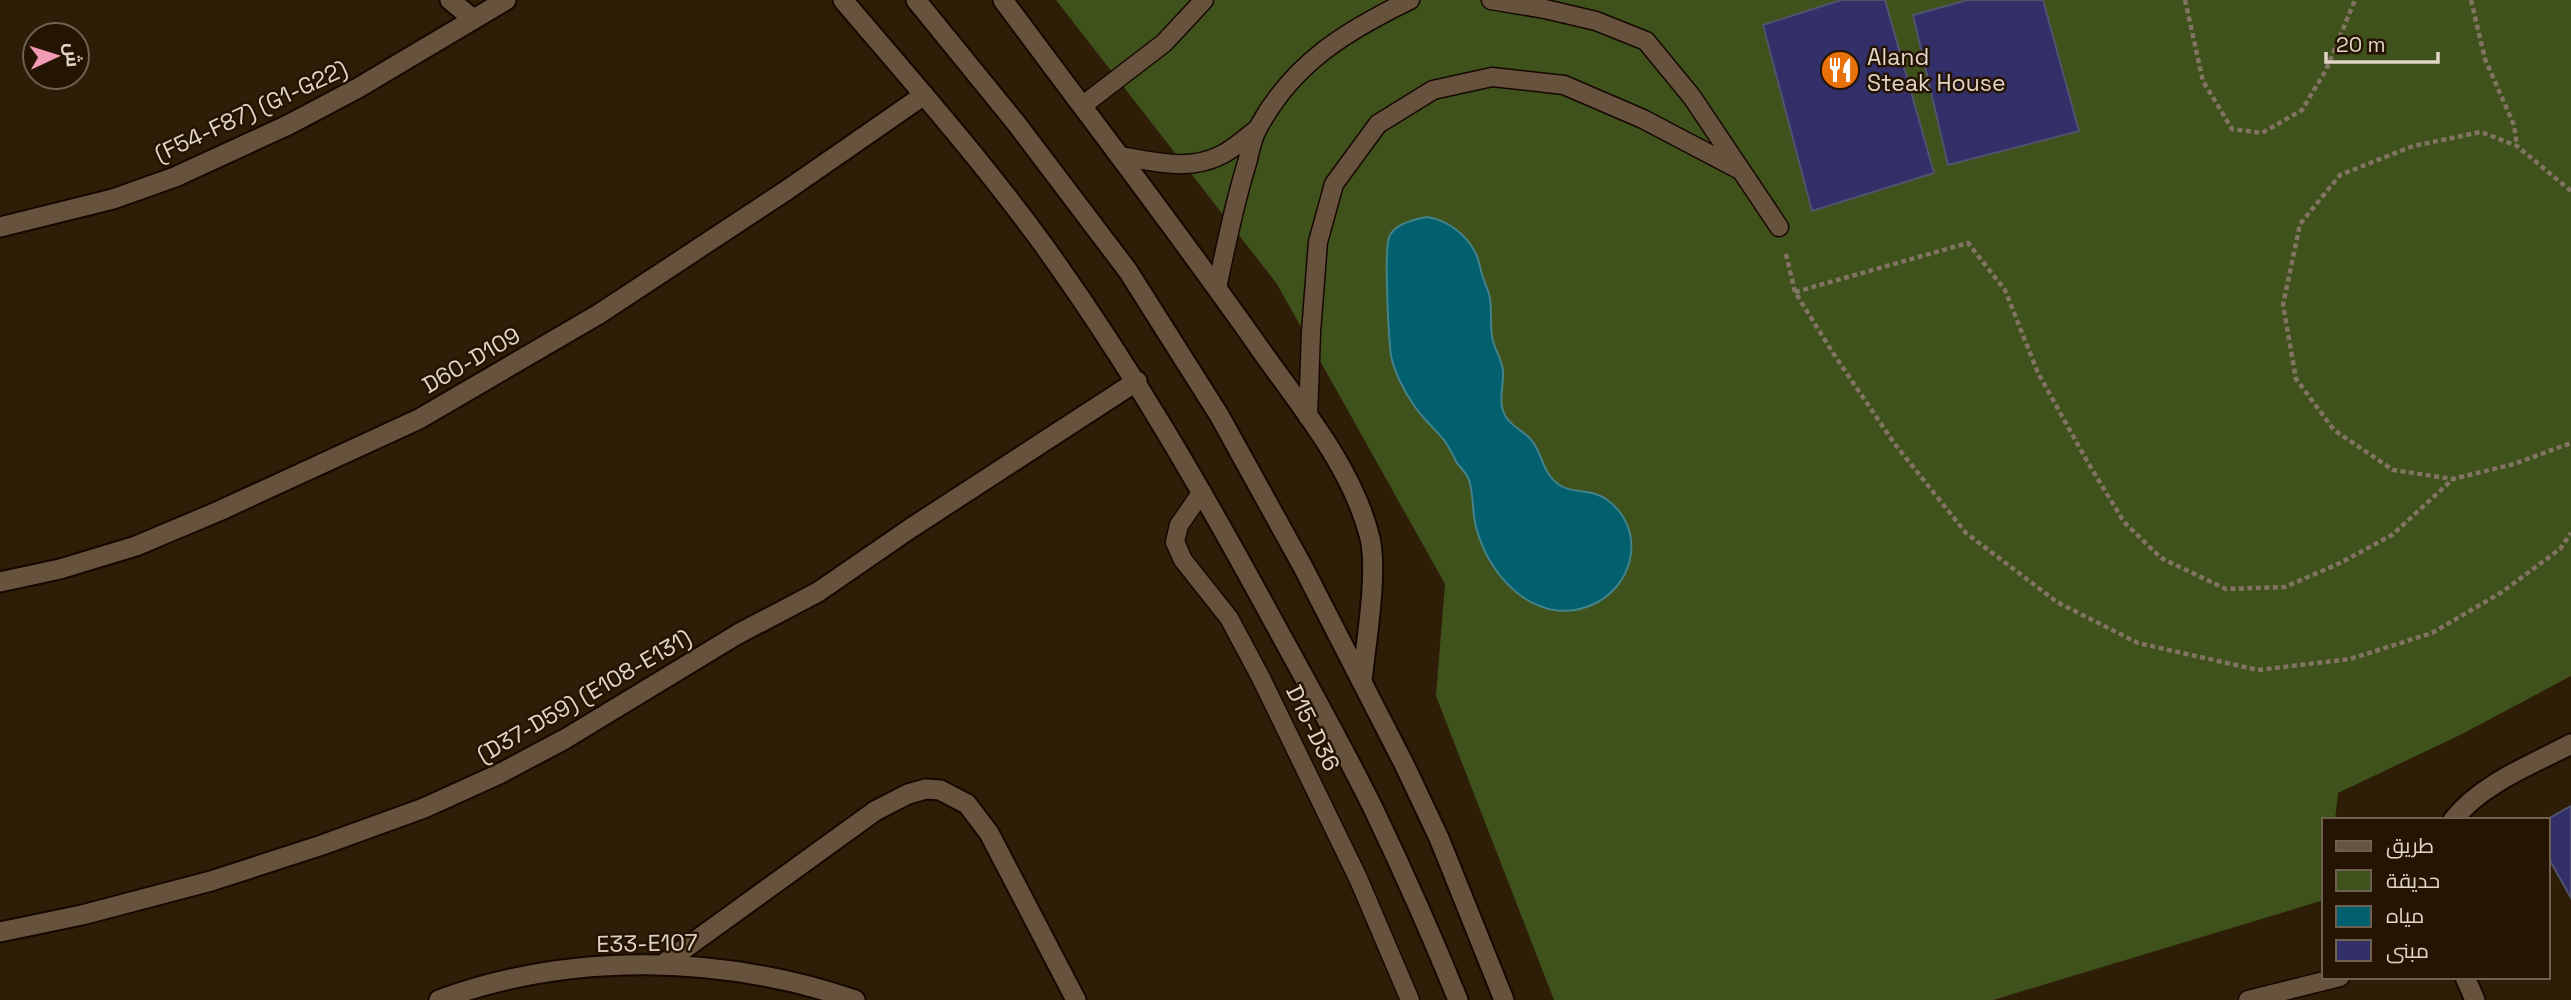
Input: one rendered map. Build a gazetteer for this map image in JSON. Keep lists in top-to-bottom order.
{
  "streets": {
    "street": [
      "(F54-F87) (G1-G22)",
      "D60-D109",
      "(D37-D59) (E108-E131)",
      "E33-E107"
    ],
    "lane": ["D15-D36"]
  },
  "places": {
    "restaurant": ["Aland Steak House"]
  },
  "legend": [
    "طريق",
    "حديقة",
    "مياه",
    "مبنى"
  ],
  "scale_bar": "20 m",
  "north": "right"
}
